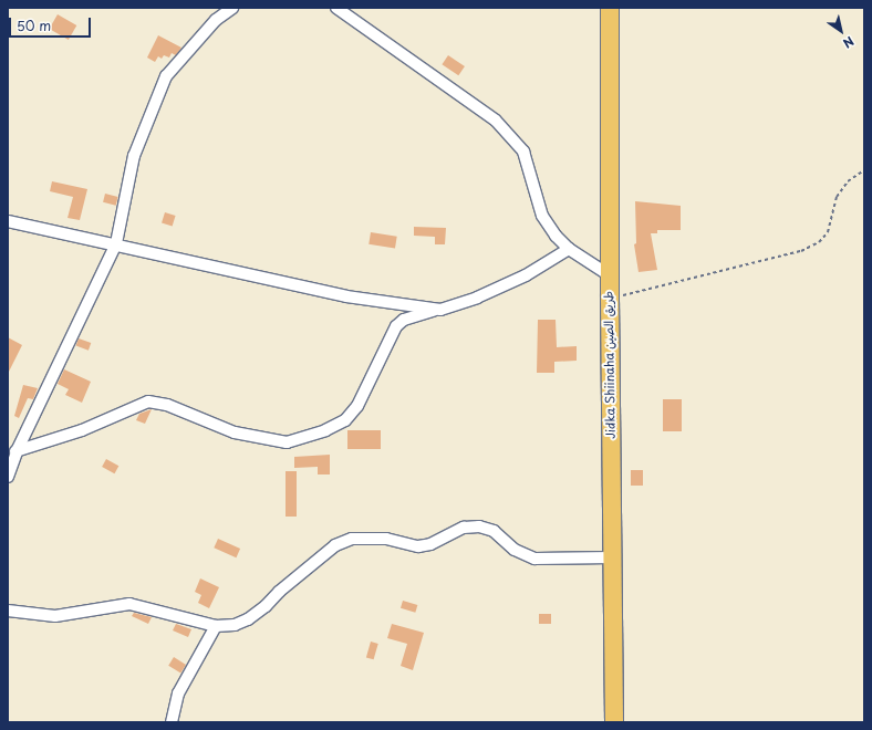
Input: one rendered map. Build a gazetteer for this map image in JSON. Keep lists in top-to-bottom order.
{
  "streets": {
    "main road": ["Jidka Shiinaha طريق الصين"]
  },
  "scale_bar": "50 m",
  "north": "bottom right"
}
